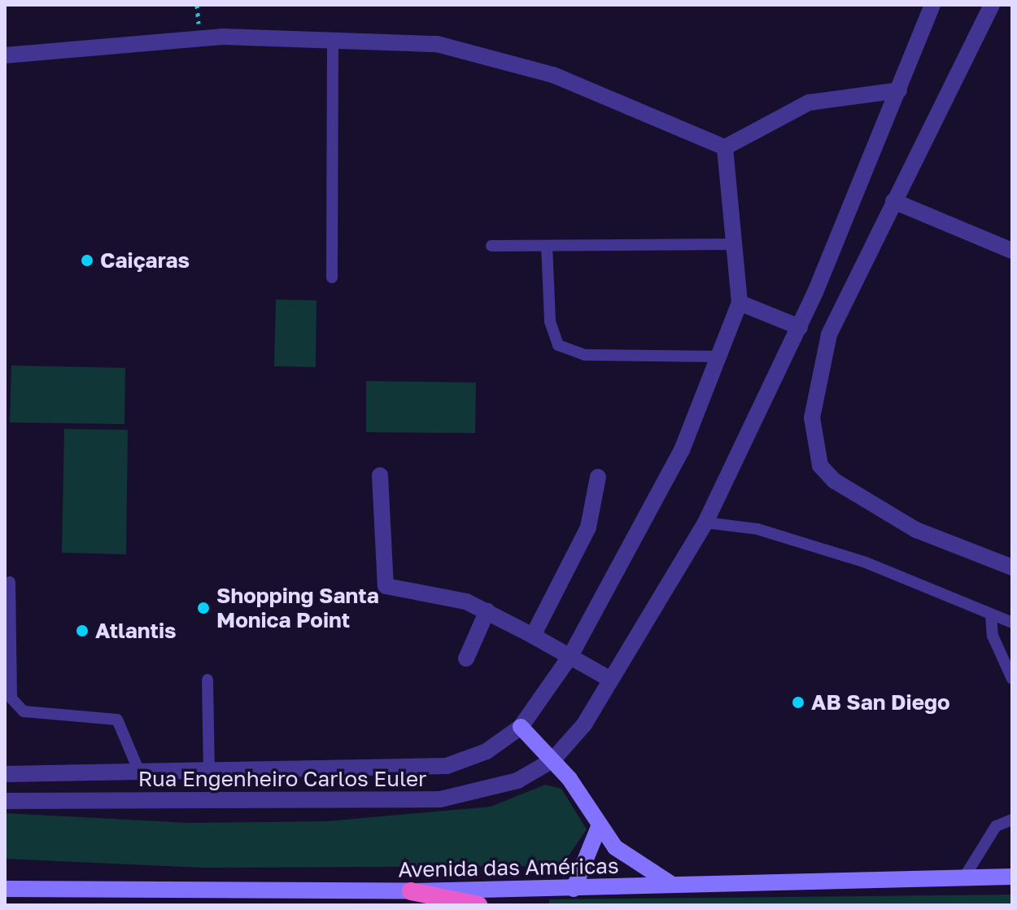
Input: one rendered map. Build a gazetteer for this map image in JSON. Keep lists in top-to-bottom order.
{
  "streets": {
    "main road": ["Avenida das Américas"],
    "street": ["Rua Engenheiro Carlos Euler"]
  },
  "places": [
    "Caiçaras",
    "Shopping Santa Monica Point",
    "Atlantis",
    "AB San Diego"
  ]
}
